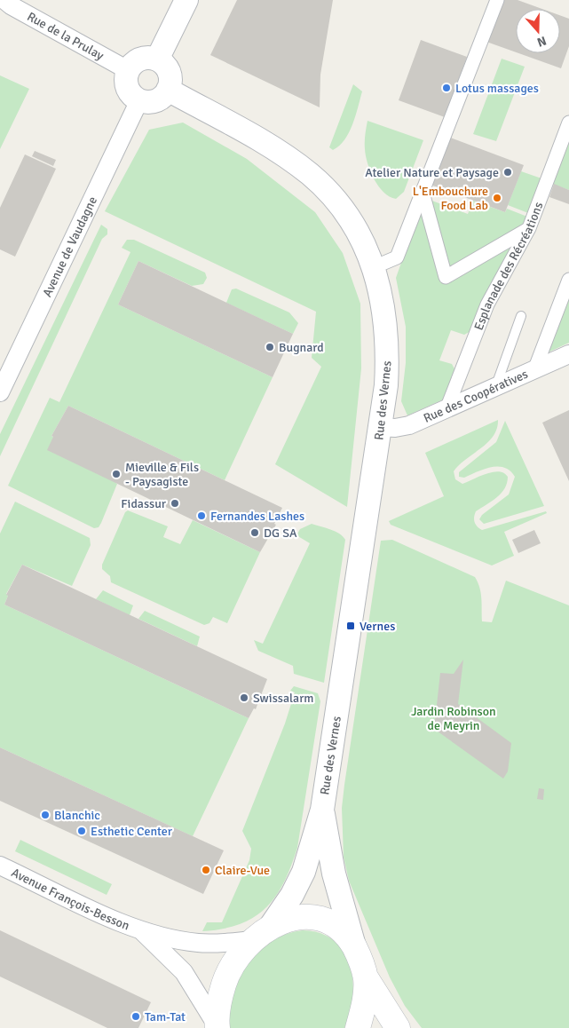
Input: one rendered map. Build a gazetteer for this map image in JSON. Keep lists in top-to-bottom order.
{
  "streets": {
    "street": [
      "Rue de la Prulay",
      "Avenue de Vaudagne",
      "Esplanade des Récréations",
      "Rue des Coopératives",
      "Rue des Vernes",
      "Avenue François-Besson"
    ]
  },
  "crossings": [
    ["Rue de la Prulay", "Avenue de Vaudagne"],
    ["Rue de la Prulay", "Rue des Vernes"],
    ["Avenue de Vaudagne", "Rue des Vernes"],
    ["Esplanade des Récréations", "Rue des Coopératives"],
    ["Rue des Coopératives", "Rue des Vernes"],
    ["Rue des Vernes", "Avenue François-Besson"]
  ],
  "parks": ["Jardin Robinson de Meyrin"],
  "places": {
    "other": [
      "Lotus massages",
      "Atelier Nature et Paysage",
      "L'Embouchure Food Lab",
      "Bugnard",
      "Mieville & Fils - Paysagiste",
      "Fidassur",
      "Fernandes Lashes",
      "DG SA",
      "Swissalarm",
      "Blanchic",
      "Esthetic Center",
      "Claire-Vue",
      "Tam-Tat"
    ],
    "transit": ["Vernes"]
  },
  "north": "bottom"
}
